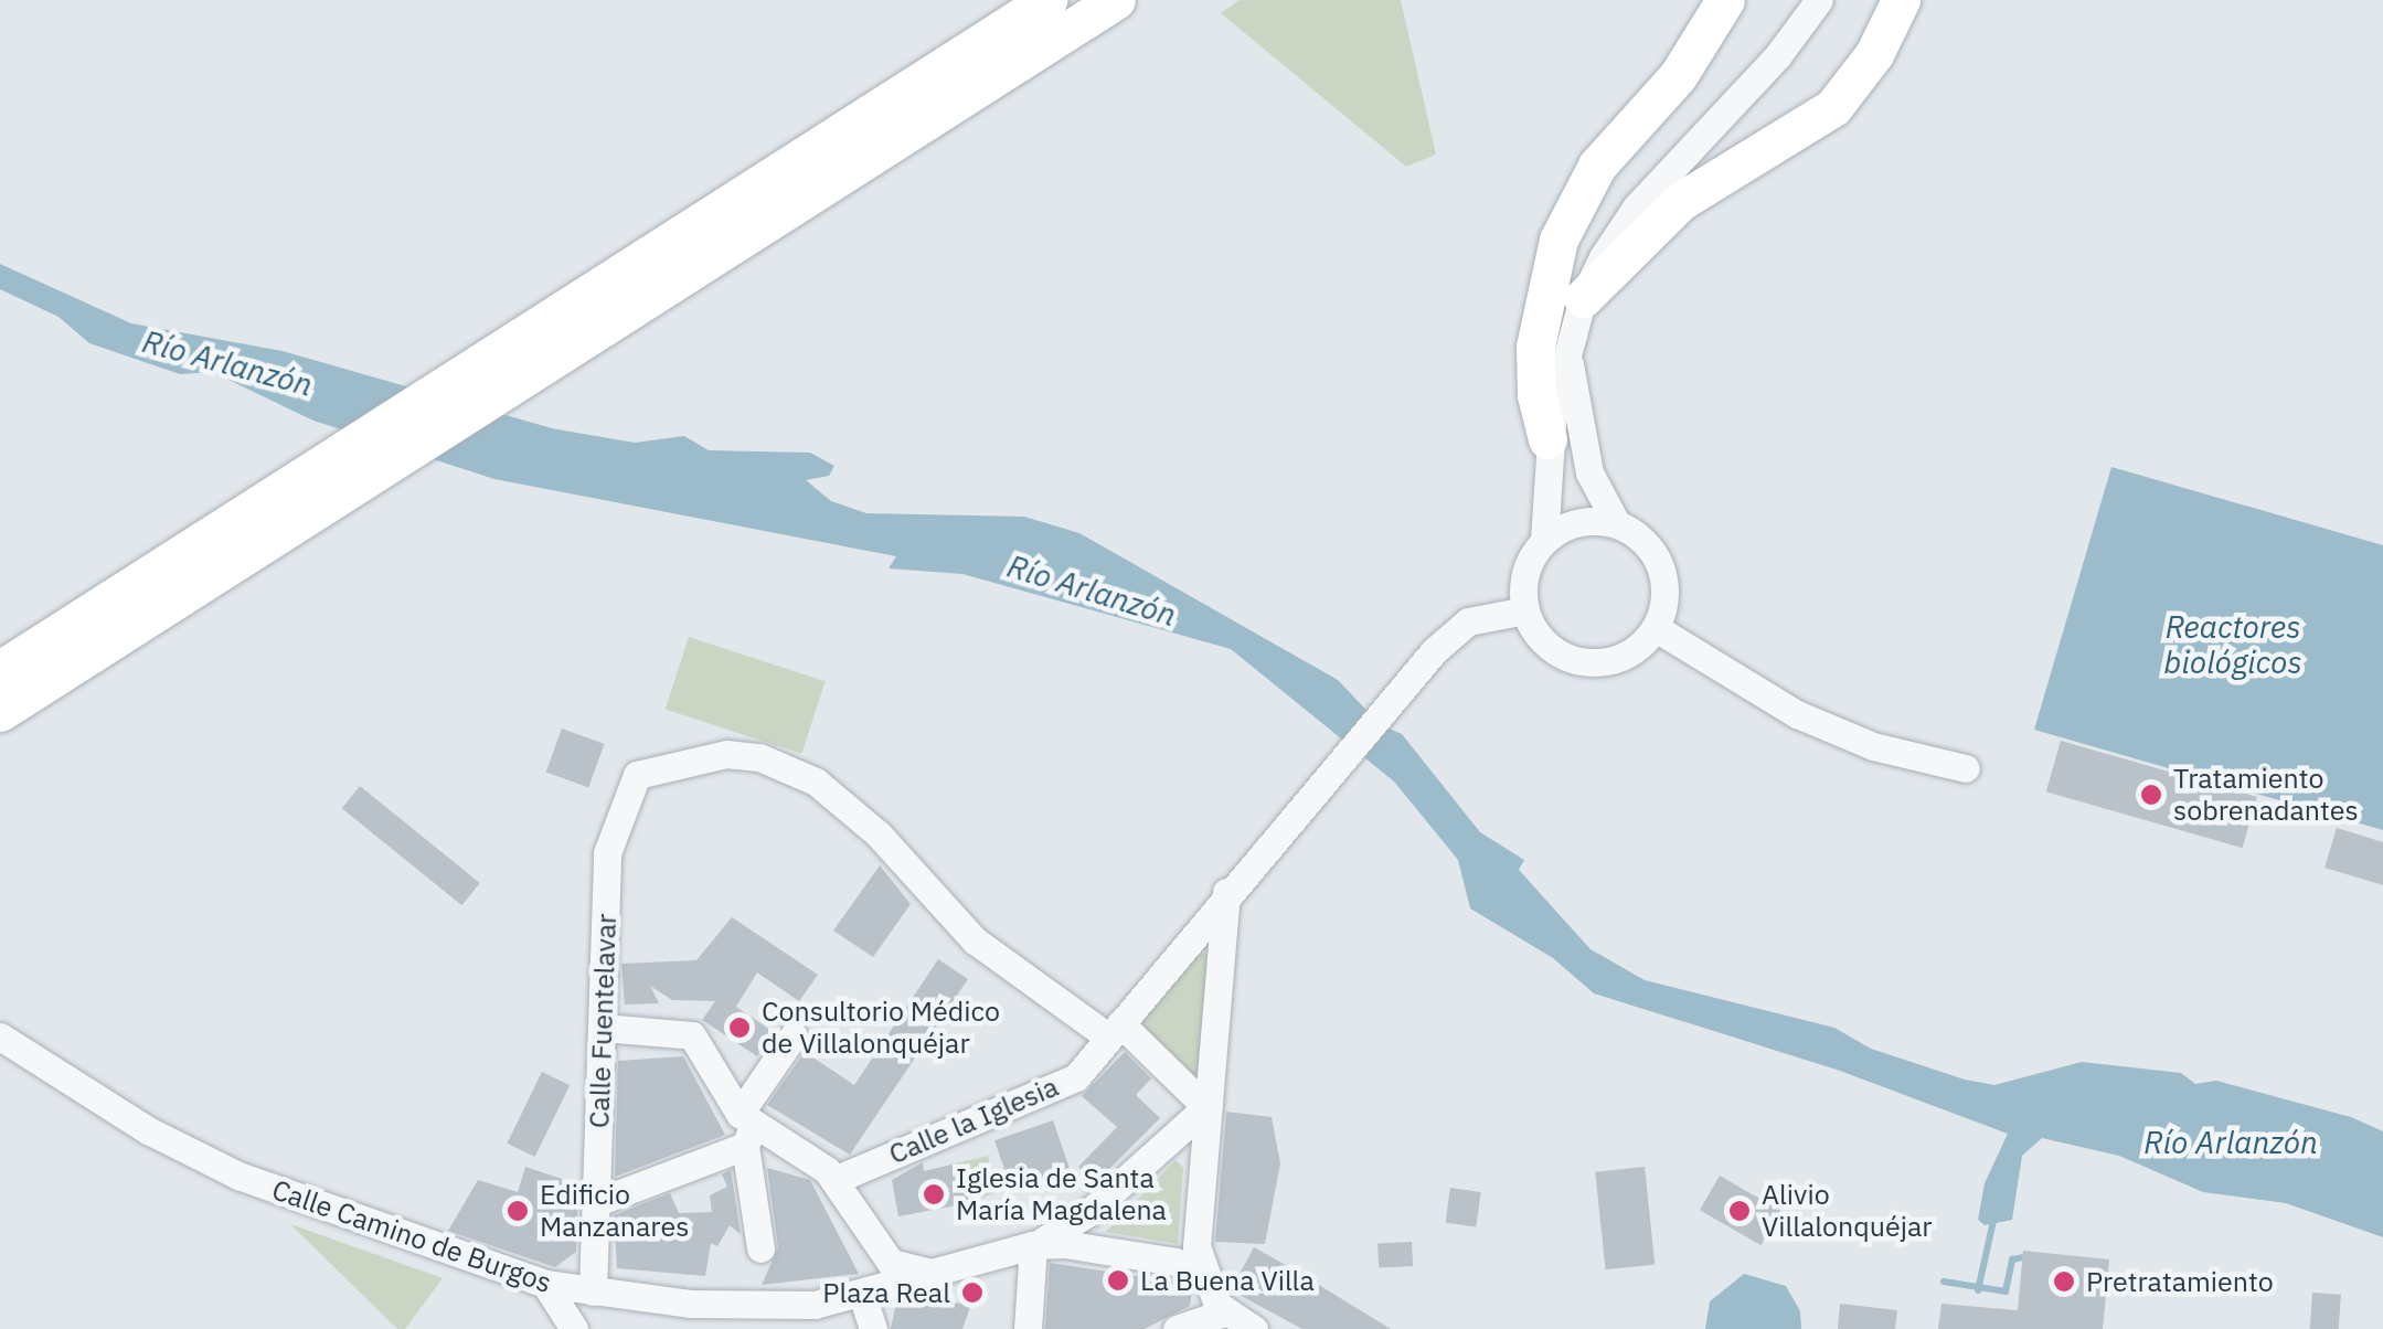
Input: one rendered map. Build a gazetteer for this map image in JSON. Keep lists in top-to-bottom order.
{
  "streets": {
    "street": ["Calle Fuentelavar", "Calle la Iglesia", "Calle Camino de Burgos"]
  },
  "crossings": [
    ["Calle Fuentelavar", "Calle la Iglesia"],
    ["Calle Fuentelavar", "Calle Camino de Burgos"]
  ],
  "water": ["Río Arlanzón", "Reactores biológicos"],
  "places": [
    "Tratamiento sobrenadantes",
    "Consultorio Médico de Villalonquéjar",
    "Iglesia de Santa María Magdalena",
    "Edificio Manzanares",
    "Alivio Villalonquéjar",
    "La Buena Villa",
    "Pretratamiento",
    "Plaza Real"
  ]
}
